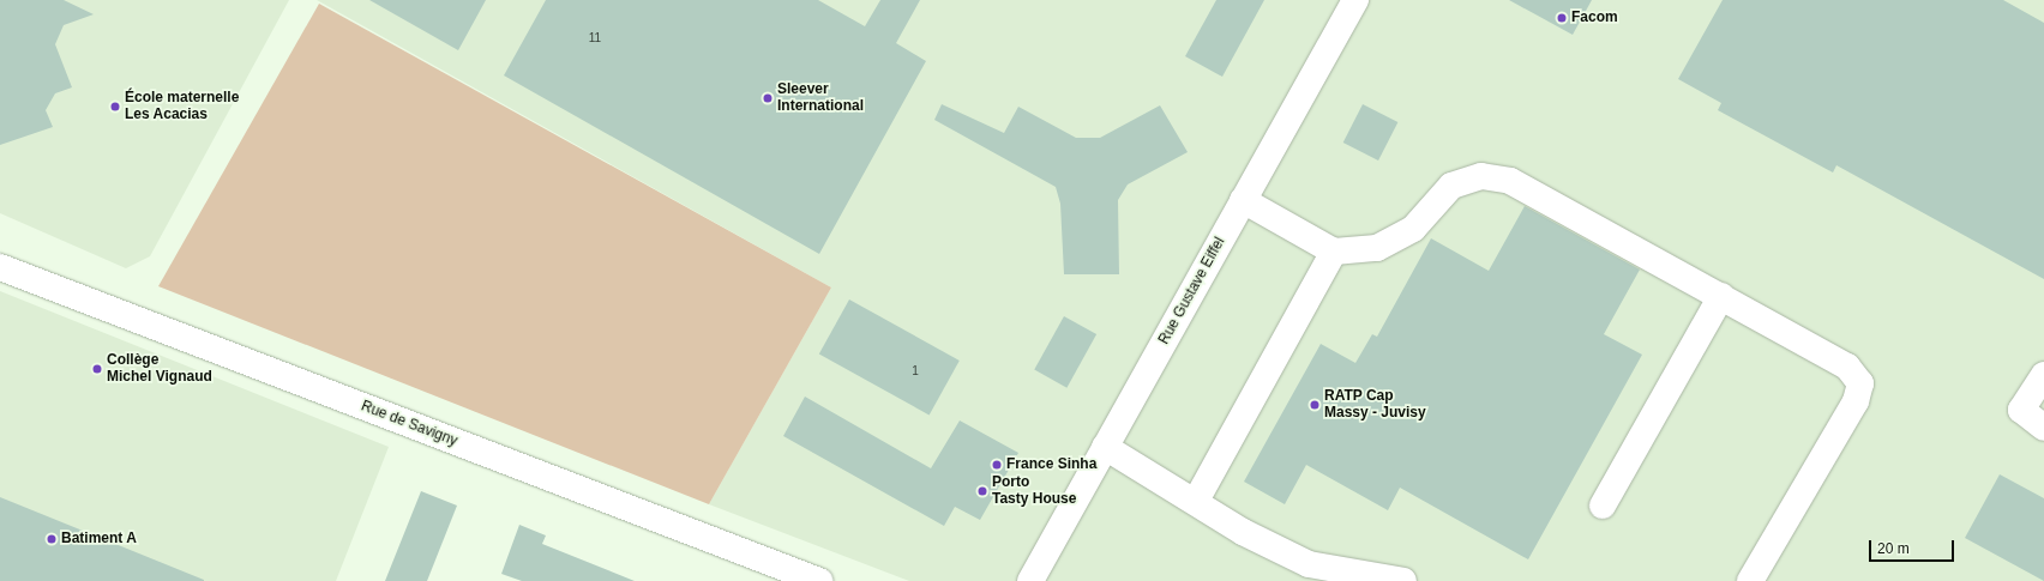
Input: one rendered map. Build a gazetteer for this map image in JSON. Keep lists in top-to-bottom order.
{
  "streets": {
    "street": ["Rue Gustave Eiffel", "Rue de Savigny"]
  },
  "places": [
    "Facom",
    "Sleever International",
    "École maternelle Les Acacias",
    "Collège Michel Vignaud",
    "RATP Cap Massy - Juvisy",
    "France Sinha",
    "Porto Tasty House",
    "Batiment A"
  ],
  "house_numbers": ["11", "1"],
  "scale_bar": "20 m"
}
